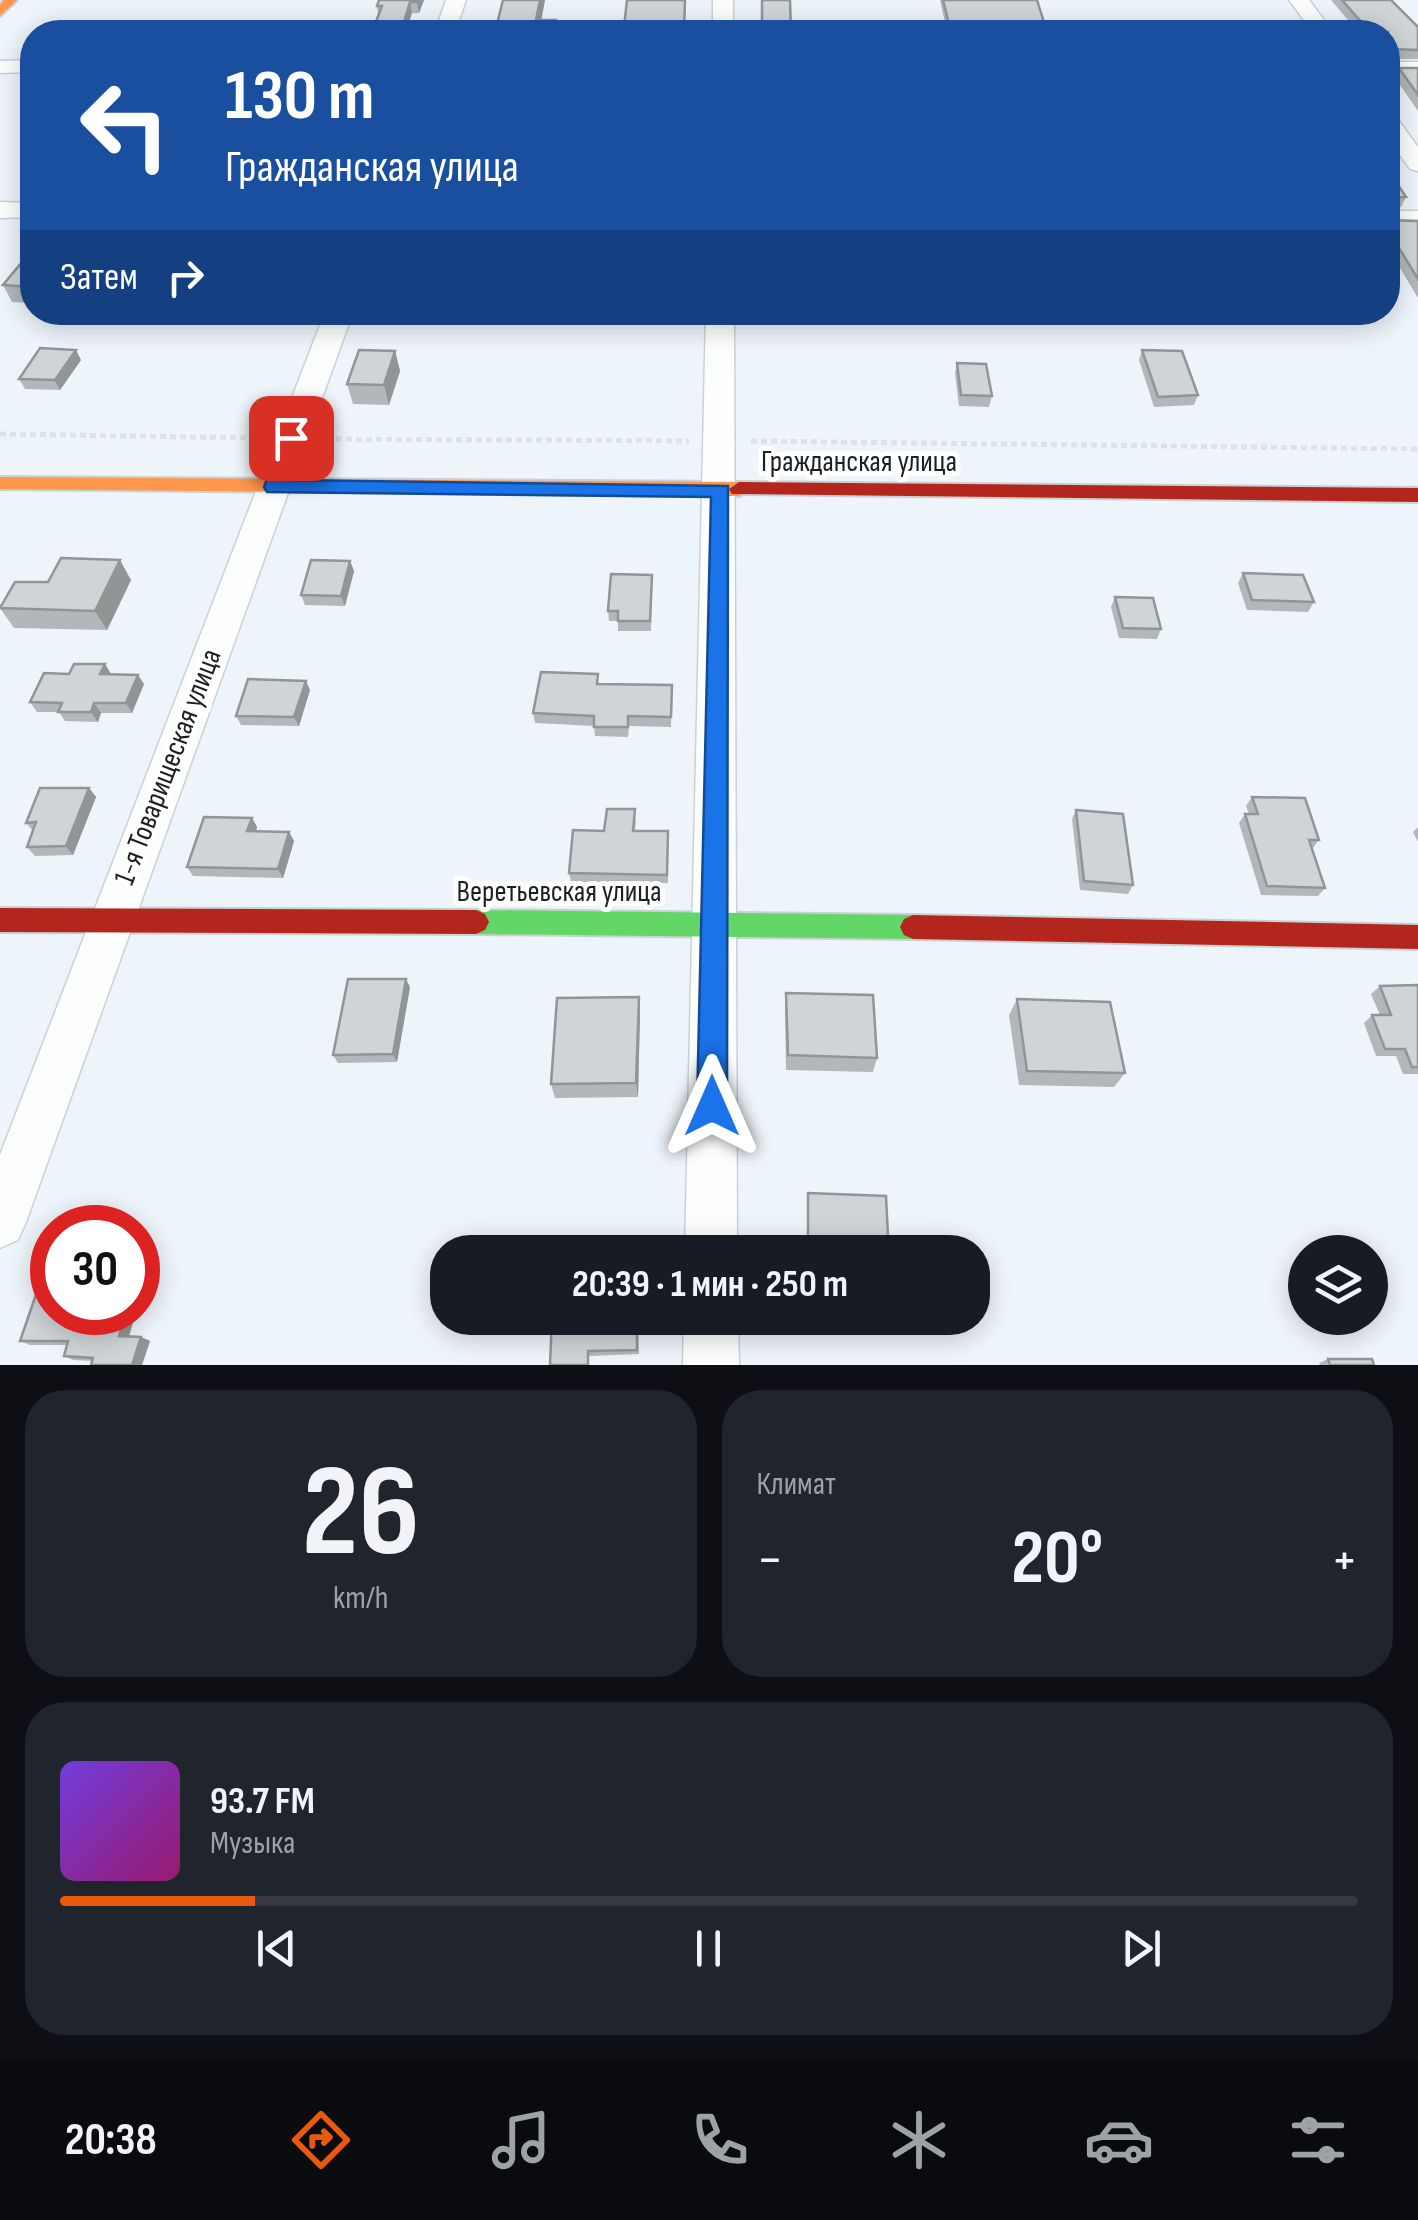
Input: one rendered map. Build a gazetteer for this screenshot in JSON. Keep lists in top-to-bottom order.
{
  "streets": {
    "main road": ["Гражданская улица", "Веретьевская улица"],
    "street": ["1-я Товарищеская улица"]
  },
  "crossings": [
    ["Гражданская улица", "1-я Товарищеская улица"],
    ["1-я Товарищеская улица", "Веретьевская улица"]
  ],
  "page": {
    "turn": ["130 m", "Гражданская улица"],
    "then": "Затем",
    "limit": "30",
    "trip": "20:39 · 1 мин · 250 m",
    "tile": [
      ["26", "km/h"],
      "Климат"
    ],
    "heat": ["−", "20°", "+"],
    "song": ["93.7 FM", "Музыка"],
    "tabs": "20:38"
  }
}
